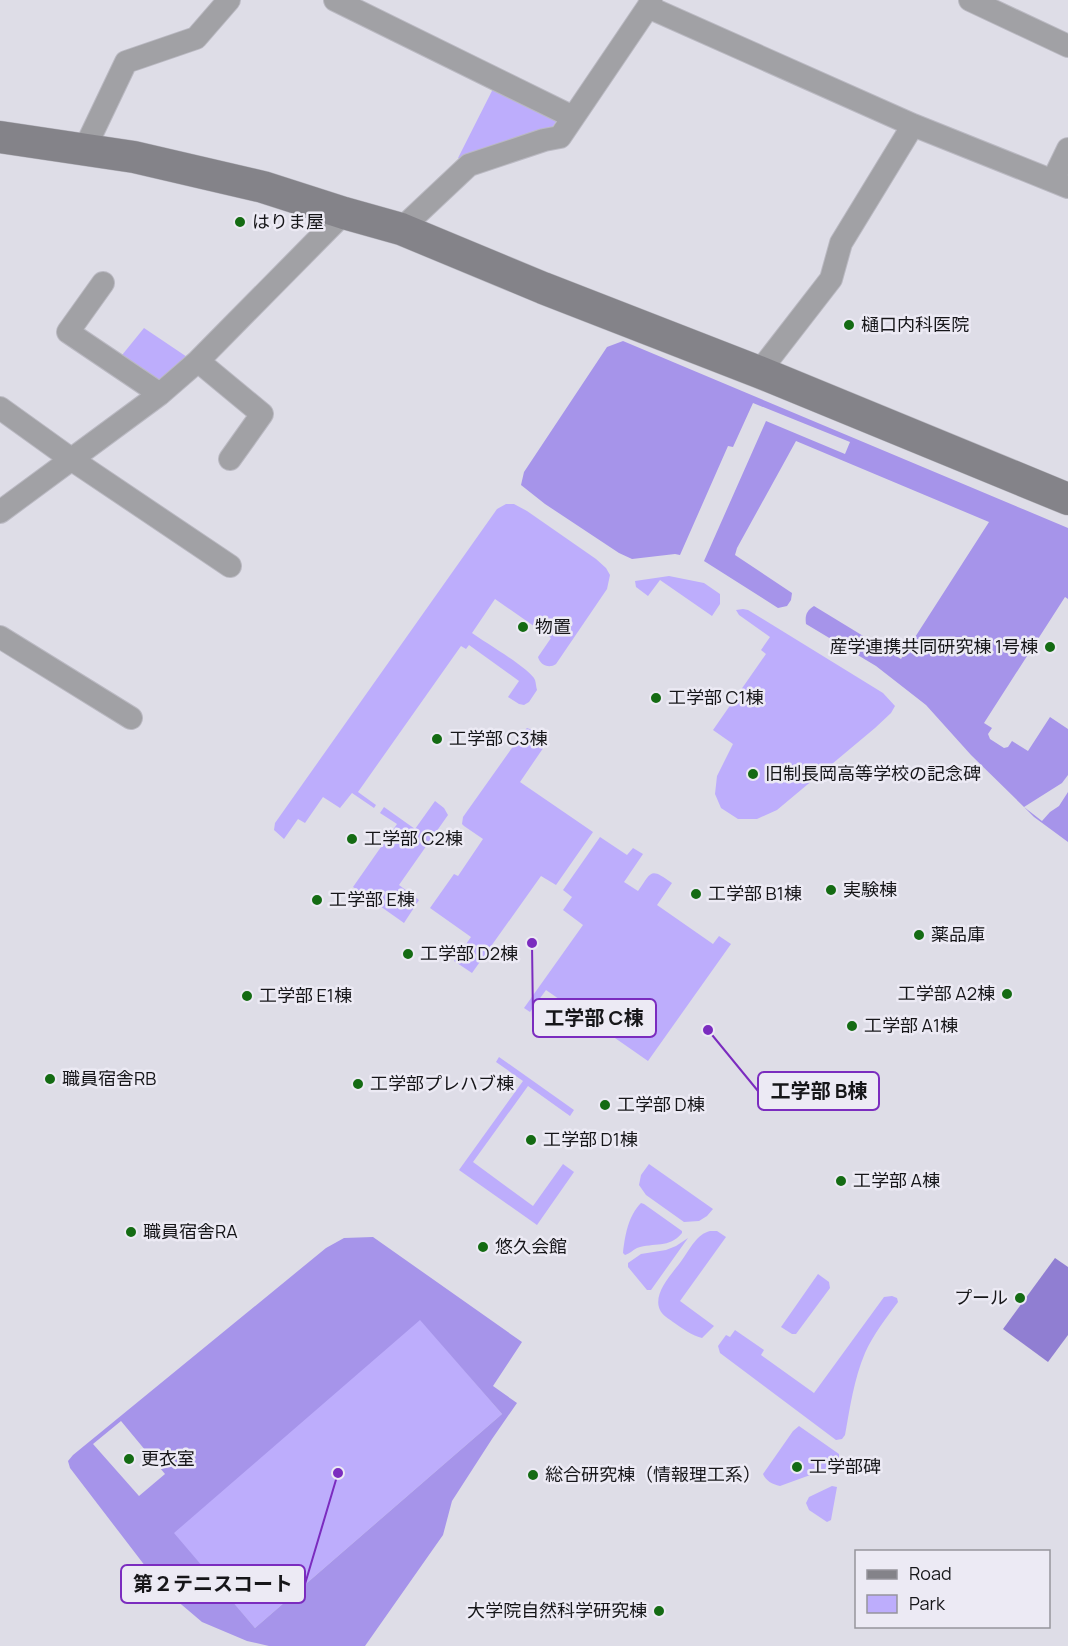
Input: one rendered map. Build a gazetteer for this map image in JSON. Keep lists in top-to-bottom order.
{
  "places": [
    "はりま屋",
    "樋口内科医院",
    "物置",
    "産学連携共同研究棟 1号棟",
    "工学部 C1棟",
    "工学部 C3棟",
    "旧制長岡高等学校の記念碑",
    "工学部 C2棟",
    "実験棟",
    "工学部 B1棟",
    "工学部 E棟",
    "薬品庫",
    "工学部 C棟",
    "工学部 D2棟",
    "工学部 A2棟",
    "工学部 E1棟",
    "工学部 A1棟",
    "工学部 B棟",
    "職員宿舎RB",
    "工学部プレハブ棟",
    "工学部 D棟",
    "工学部 D1棟",
    "工学部 A棟",
    "職員宿舎RA",
    "悠久会館",
    "プール",
    "更衣室",
    "工学部碑",
    "第２テニスコート",
    "総合研究棟（情報理工系）",
    "大学院自然科学研究棟"
  ],
  "legend": ["Road", "Park"]
}
